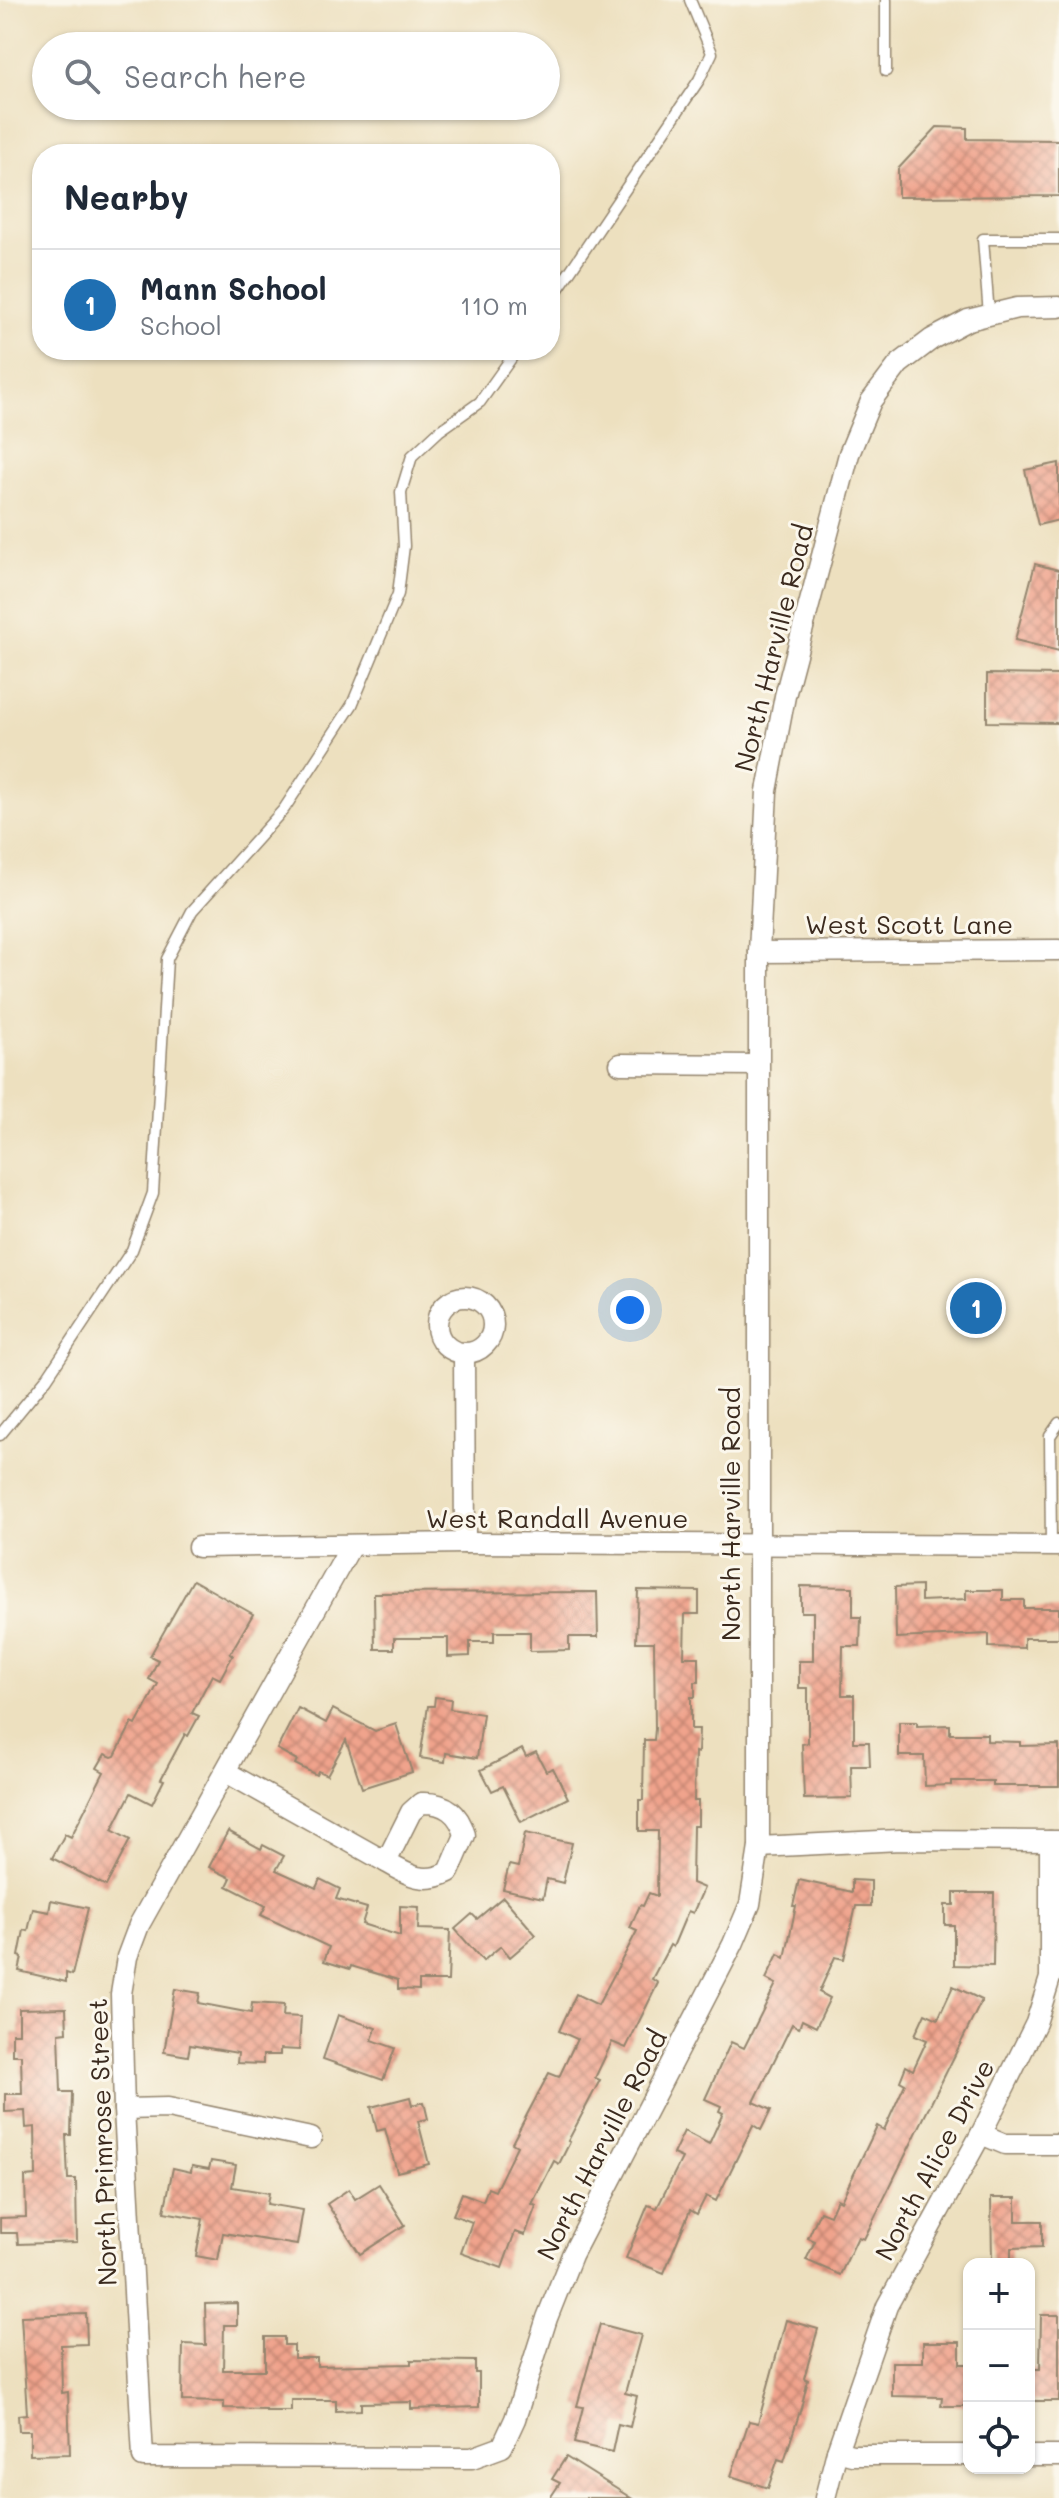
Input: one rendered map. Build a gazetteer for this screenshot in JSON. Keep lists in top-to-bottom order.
{
  "streets": {
    "street": [
      "North Harville Road",
      "West Scott Lane",
      "West Randall Avenue",
      "North Primrose Street",
      "North Alice Drive"
    ]
  },
  "crossings": [
    ["North Harville Road", "West Scott Lane"],
    ["North Harville Road", "West Randall Avenue"],
    ["North Harville Road", "North Primrose Street"],
    ["West Randall Avenue", "North Primrose Street"]
  ],
  "page": {
    "search": "Search here",
    "heading": "Nearby",
    "list": [
      {
        "mark": "1",
        "name": "Mann School",
        "note": "School",
        "value": "110 m"
      }
    ],
    "pins": "1",
    "map_buttons": ["+", "−"]
  }
}
